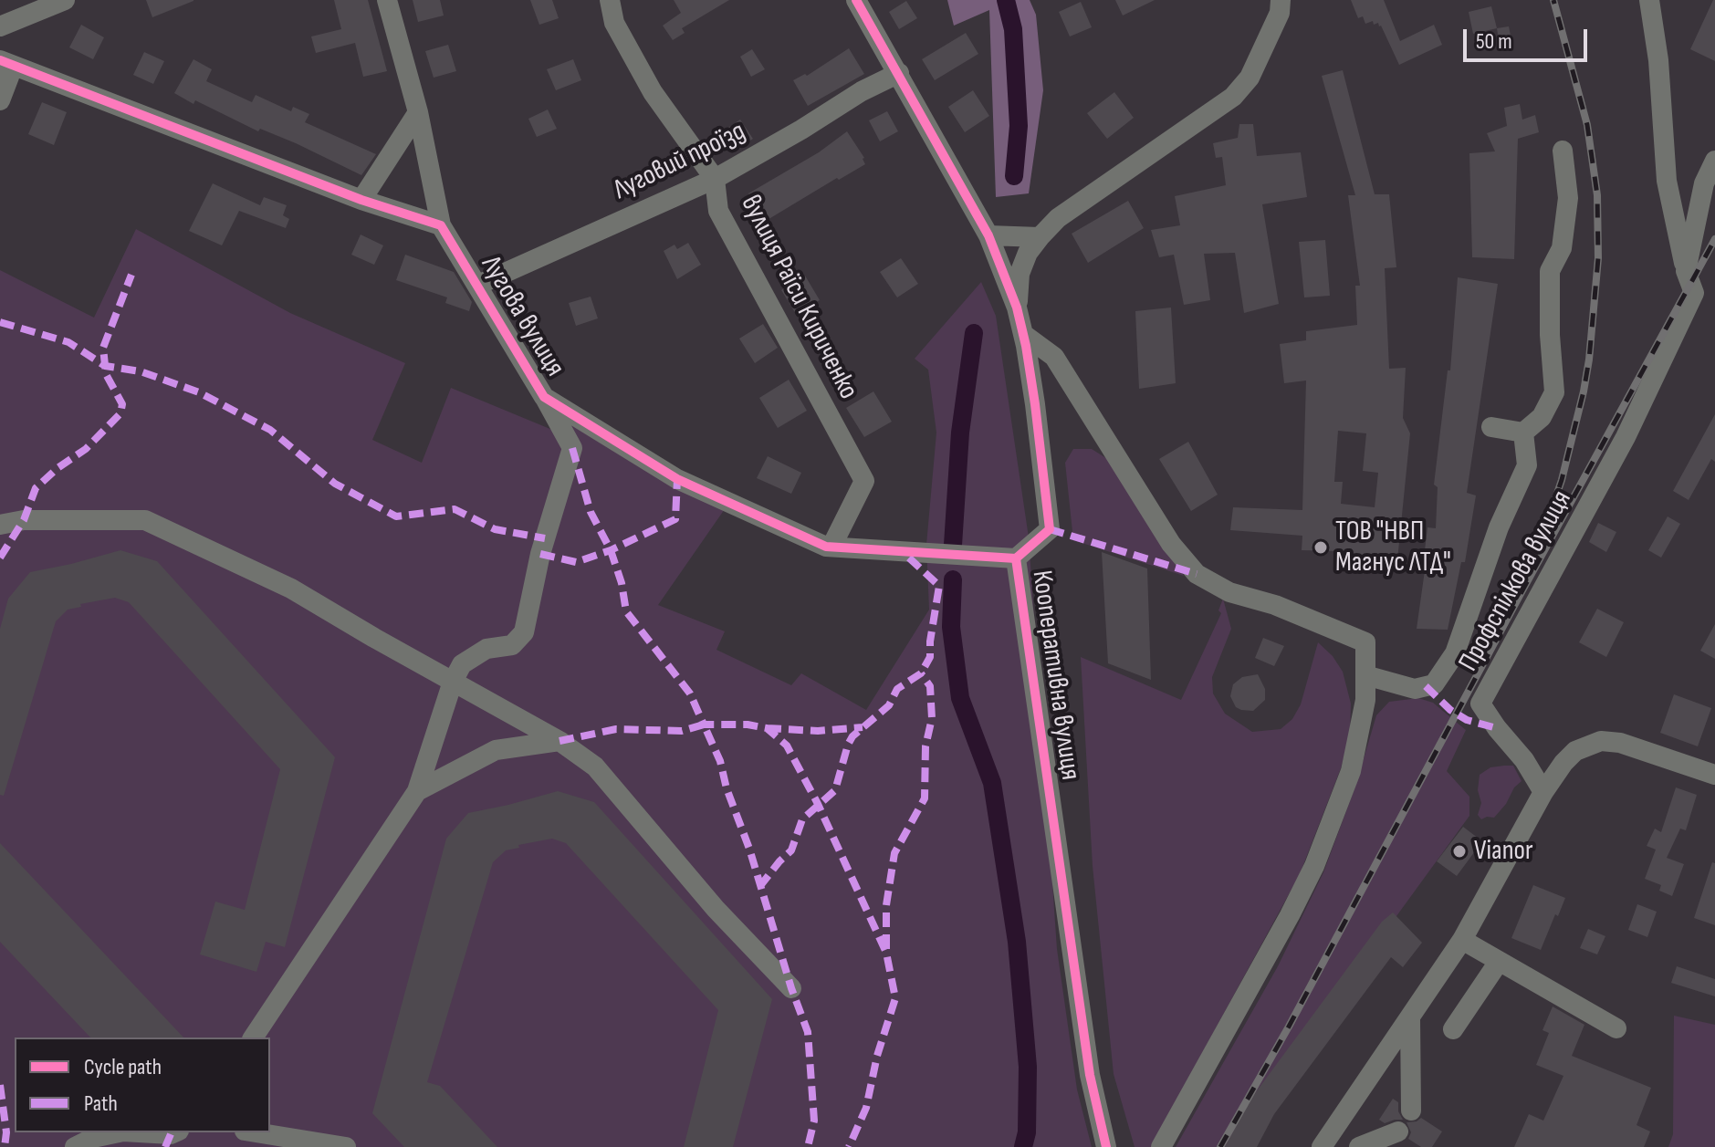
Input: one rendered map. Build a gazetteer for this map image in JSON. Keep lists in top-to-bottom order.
{
  "streets": {
    "street": [
      "Луговий проїзд",
      "вулиця Раїси Кириченко",
      "Лугова вулиця",
      "Профспілкова вулиця",
      "Кооперативна вулиця"
    ]
  },
  "crossings": [
    ["Луговий проїзд", "вулиця Раїси Кириченко"],
    ["Луговий проїзд", "Лугова вулиця"],
    ["Луговий проїзд", "Кооперативна вулиця"],
    ["вулиця Раїси Кириченко", "Лугова вулиця"],
    ["Лугова вулиця", "Кооперативна вулиця"]
  ],
  "places": ["ТОВ \"НВП Магнус ЛТД\"", "Vianor"],
  "legend": ["Cycle path", "Path"],
  "scale_bar": "50 m"
}
